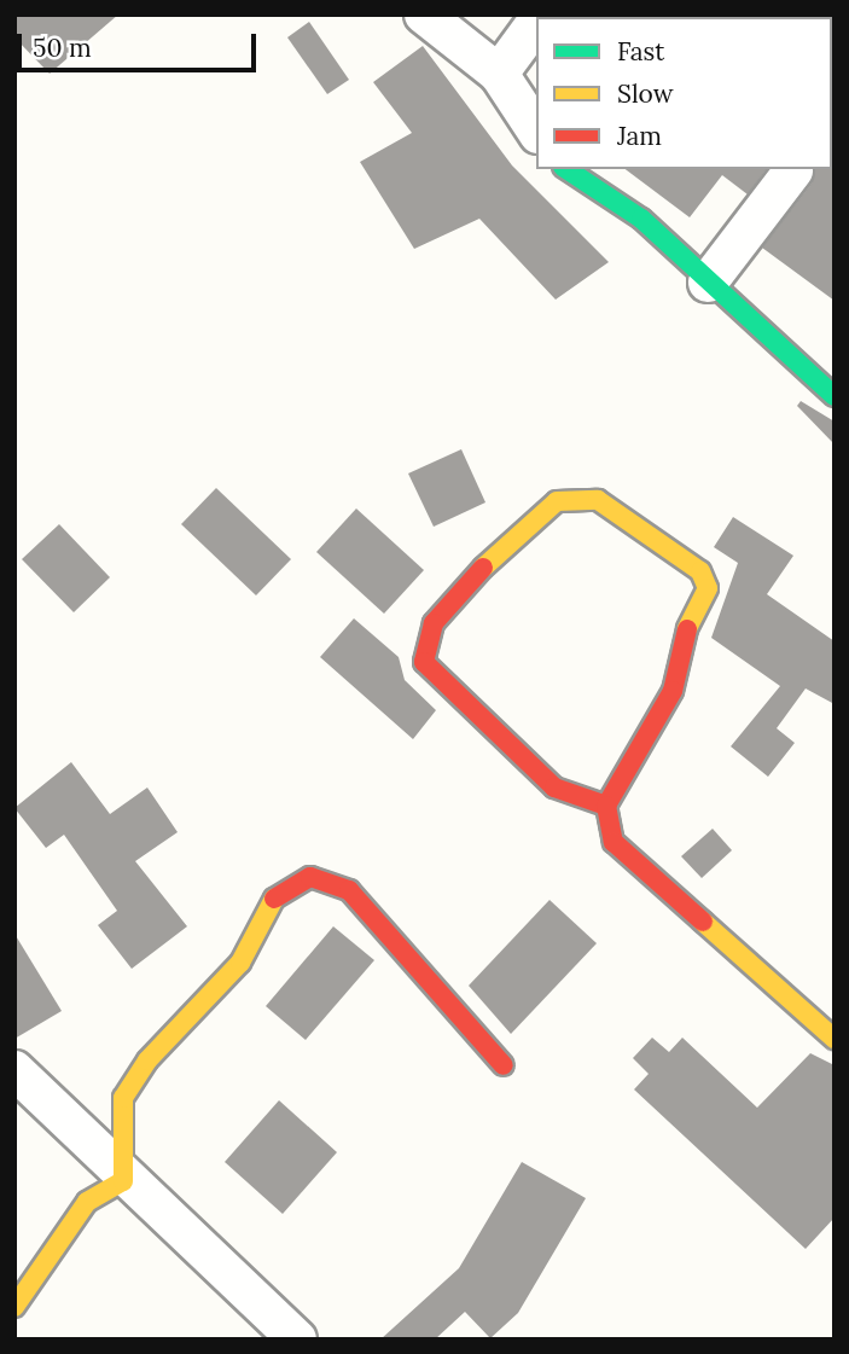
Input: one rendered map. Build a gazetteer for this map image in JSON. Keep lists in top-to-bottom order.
{
  "legend": ["Fast", "Slow", "Jam"],
  "scale_bar": "50 m"
}
